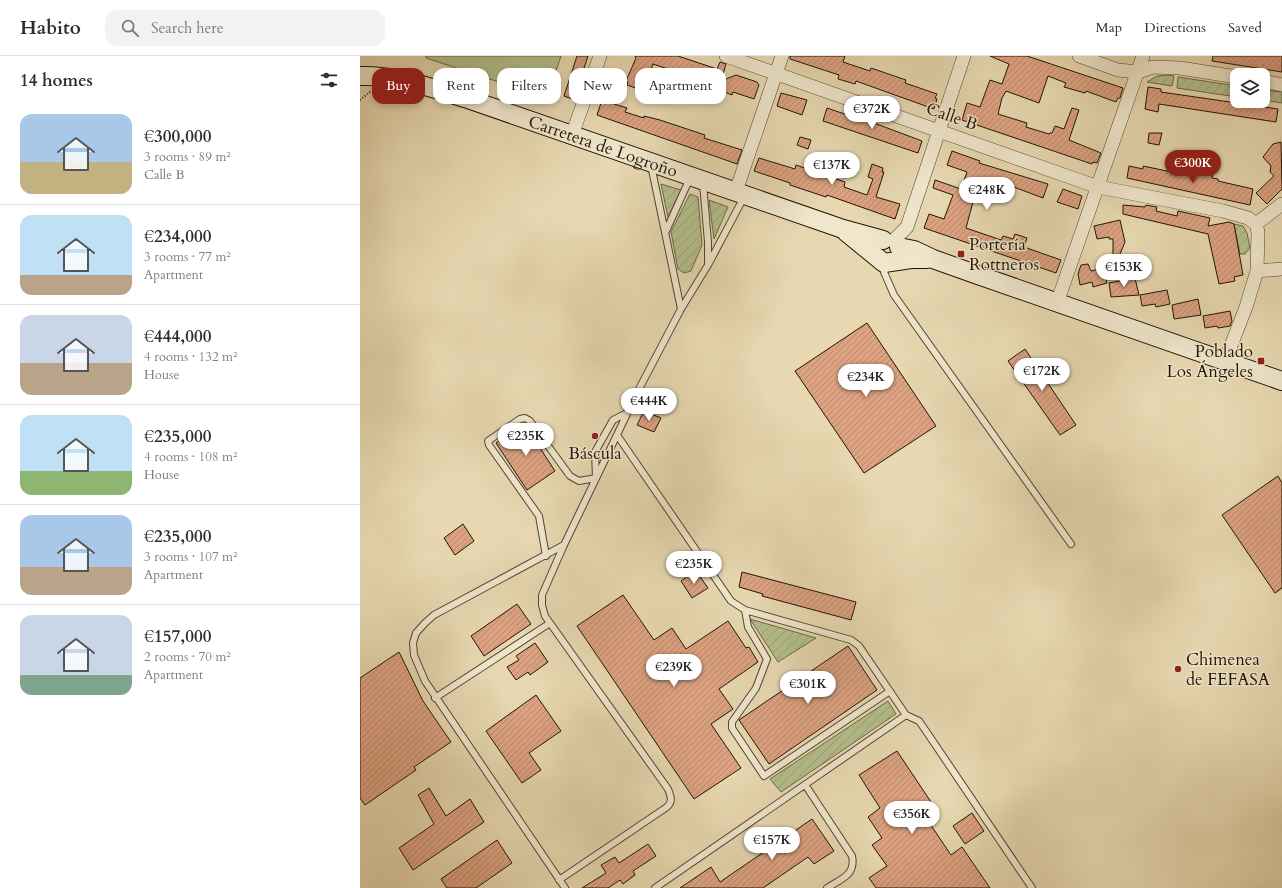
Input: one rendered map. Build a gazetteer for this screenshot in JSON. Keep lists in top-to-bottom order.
{
  "streets": {
    "main road": ["Carretera de Logroño"],
    "street": ["Calle B"]
  },
  "places": {
    "transit": ["Portería Rottneros", "Poblado Los Ángeles"],
    "other": ["Báscula", "Chimenea de FEFASA"]
  },
  "page": {
    "header": "Habito",
    "search": "Search here",
    "nav": ["Map", "Directions", "Saved"],
    "heading": "14 homes",
    "chip": [
      "Buy",
      "Rent",
      "Filters",
      "New",
      "Apartment"
    ],
    "price": [
      "€372K",
      "€300K",
      "€137K",
      "€248K",
      "€153K",
      "€172K",
      "€234K",
      "€444K",
      "€235K",
      "€235K",
      "€239K",
      "€301K",
      "€356K",
      "€157K"
    ],
    "list": [
      {
        "name": "€300,000",
        "note": "3 rooms · 89 m² · Calle B"
      },
      {
        "name": "€234,000",
        "note": "3 rooms · 77 m² · Apartment"
      },
      {
        "name": "€444,000",
        "note": "4 rooms · 132 m² · House"
      },
      {
        "name": "€235,000",
        "note": "4 rooms · 108 m² · House"
      },
      {
        "name": "€235,000",
        "note": "3 rooms · 107 m² · Apartment"
      },
      {
        "name": "€157,000",
        "note": "2 rooms · 70 m² · Apartment"
      }
    ]
  }
}
